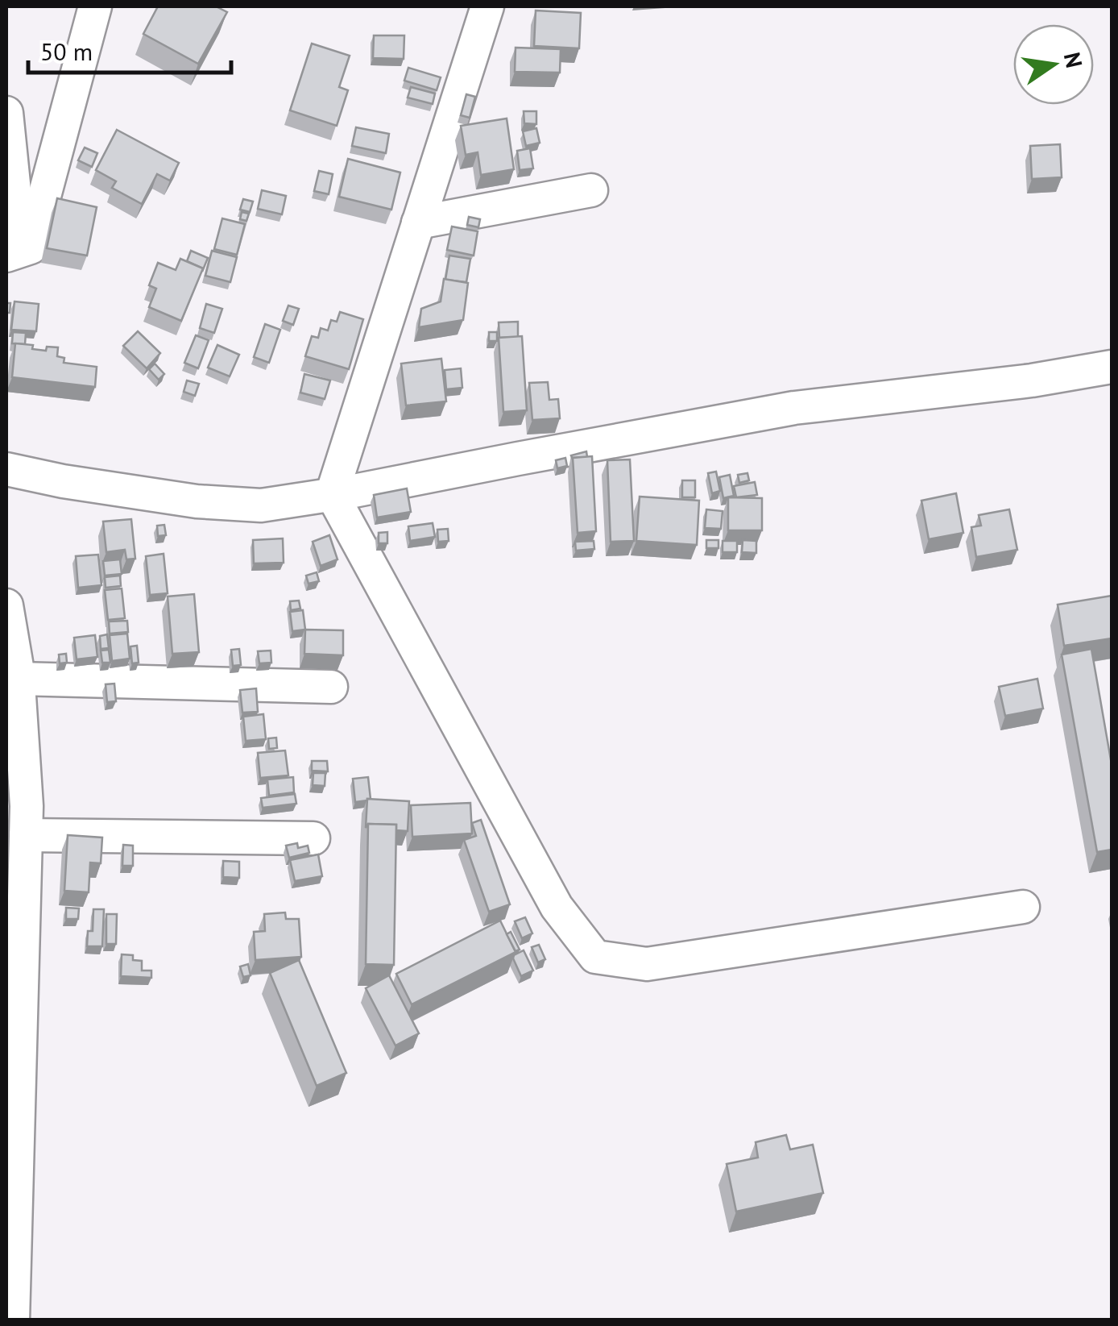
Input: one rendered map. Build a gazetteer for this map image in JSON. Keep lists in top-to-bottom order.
{
  "scale_bar": "50 m",
  "north": "right"
}
